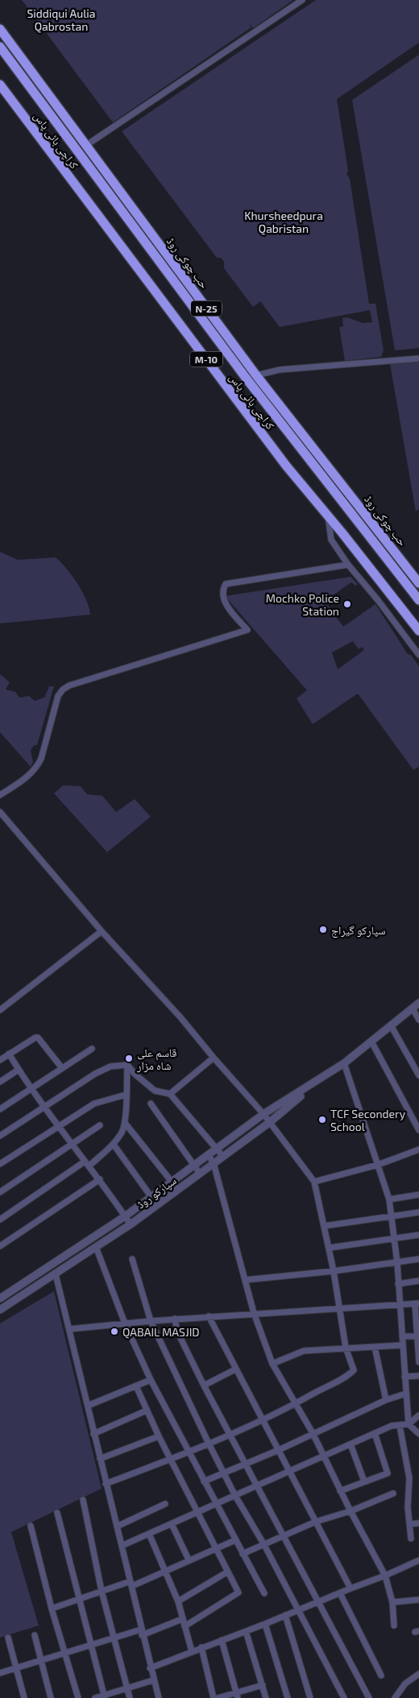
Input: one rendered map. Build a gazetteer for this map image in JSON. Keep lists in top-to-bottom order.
{
  "streets": {
    "highway": [
      "کراچی بائی پاس",
      "حب چوکی روڈ",
      "N-25",
      "M-10"
    ],
    "street": ["سپارکو روڈ"]
  },
  "parks": ["Siddiqui Aulia Qabrostan", "Khursheedpura Qabristan"],
  "places": [
    "Mochko Police Station",
    "سپارکو گیراج",
    "قاسم علی شاہ مزار",
    "TCF Secondery School",
    "QABAIL MASJID"
  ]
}
